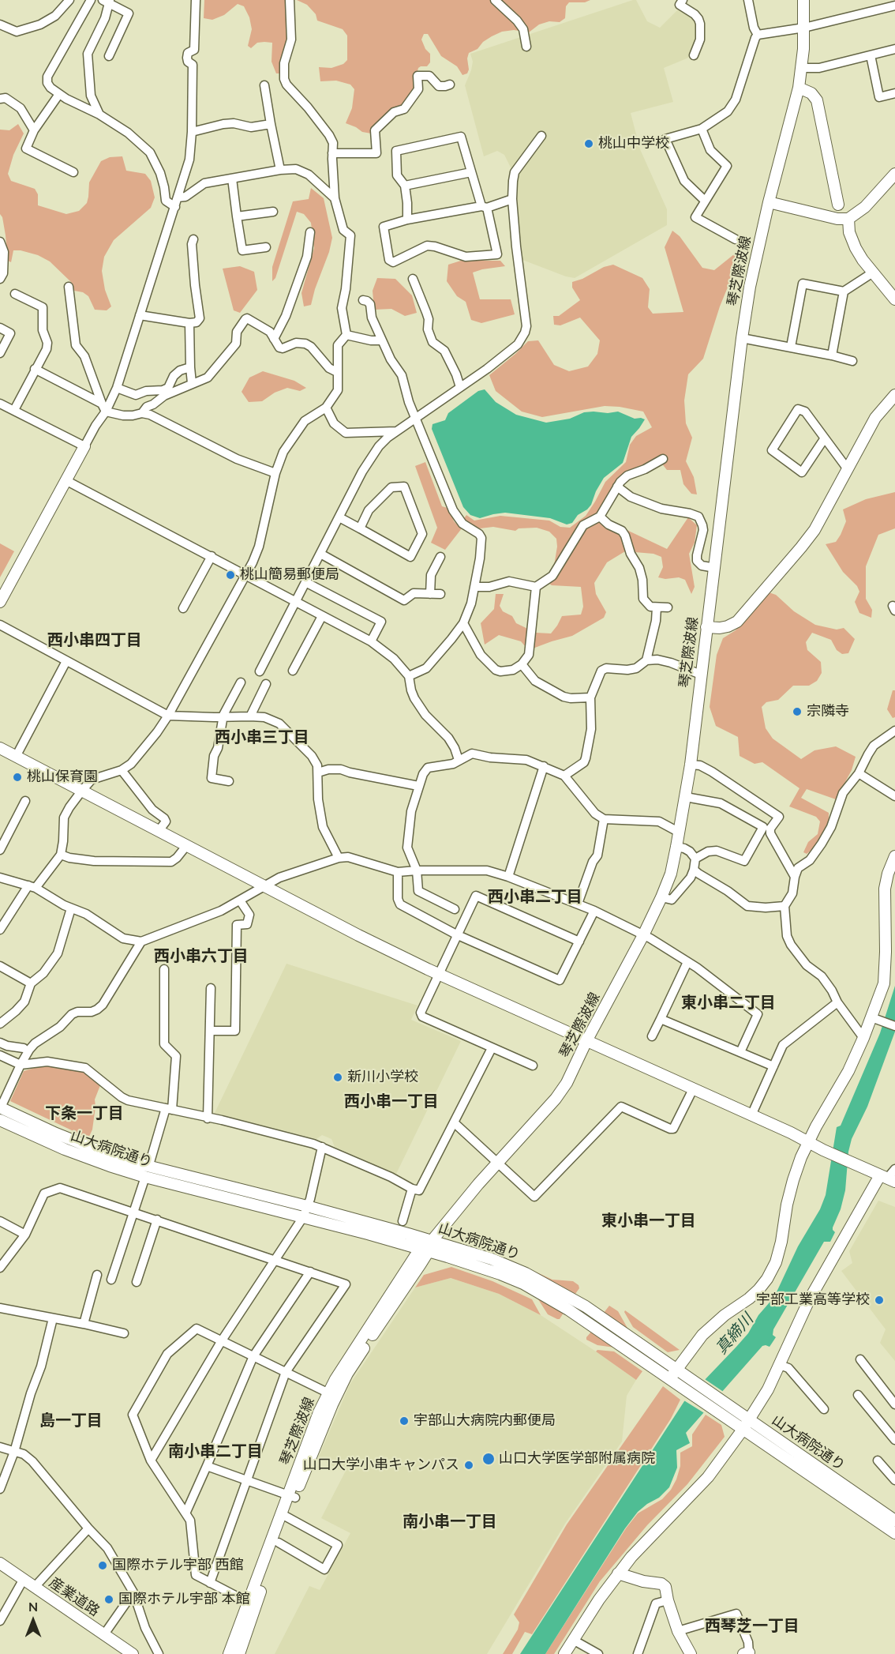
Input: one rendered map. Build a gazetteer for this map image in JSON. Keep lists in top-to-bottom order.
{
  "streets": {
    "street": ["琴芝際波線", "山大病院通り", "産業道路"]
  },
  "crossings": [
    ["琴芝際波線", "山大病院通り"]
  ],
  "districts": [
    "西小串四丁目",
    "西小串三丁目",
    "西小串二丁目",
    "西小串六丁目",
    "東小串二丁目",
    "西小串一丁目",
    "下条一丁目",
    "東小串一丁目",
    "島一丁目",
    "南小串二丁目",
    "南小串一丁目",
    "西琴芝一丁目"
  ],
  "water": ["真締川"],
  "places": [
    "桃山中学校",
    "桃山簡易郵便局",
    "宗隣寺",
    "桃山保育園",
    "新川小学校",
    "宇部工業高等学校",
    "宇部山大病院内郵便局",
    "山口大学医学部附属病院",
    "山口大学小串キャンパス",
    "国際ホテル宇部 西館",
    "国際ホテル宇部 本館"
  ],
  "north": "top"
}
